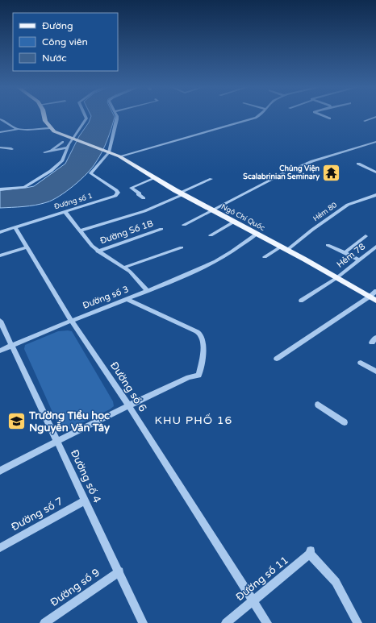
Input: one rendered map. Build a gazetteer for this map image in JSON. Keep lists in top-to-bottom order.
{
  "streets": {
    "main road": ["Ngô Chí Quốc"],
    "street": [
      "Đường số 1",
      "Hẻm 80",
      "Đường Số 1B",
      "Hẻm 78",
      "Đường số 3",
      "Đường số 6",
      "Đường số 4",
      "Đường số 7",
      "Đường số 11",
      "Đường số 9"
    ]
  },
  "crossings": [
    ["Đường số 1", "Ngô Chí Quốc"],
    ["Đường số 1", "Đường số 6"],
    ["Hẻm 80", "Ngô Chí Quốc"],
    ["Ngô Chí Quốc", "Hẻm 78"],
    ["Ngô Chí Quốc", "Đường số 3"],
    ["Đường số 3", "Đường số 6"],
    ["Đường số 3", "Đường số 4"],
    ["Đường số 6", "Đường số 11"],
    ["Đường số 4", "Đường số 7"],
    ["Đường số 4", "Đường số 9"]
  ],
  "districts": ["KHU PHỐ 16"],
  "places": {
    "temple": ["Chủng Viện Scalabrinian Seminary"],
    "school or university": ["Trường Tiểu học Nguyễn Văn Tây"]
  },
  "legend": ["Đường", "Công viên", "Nước"]
}
